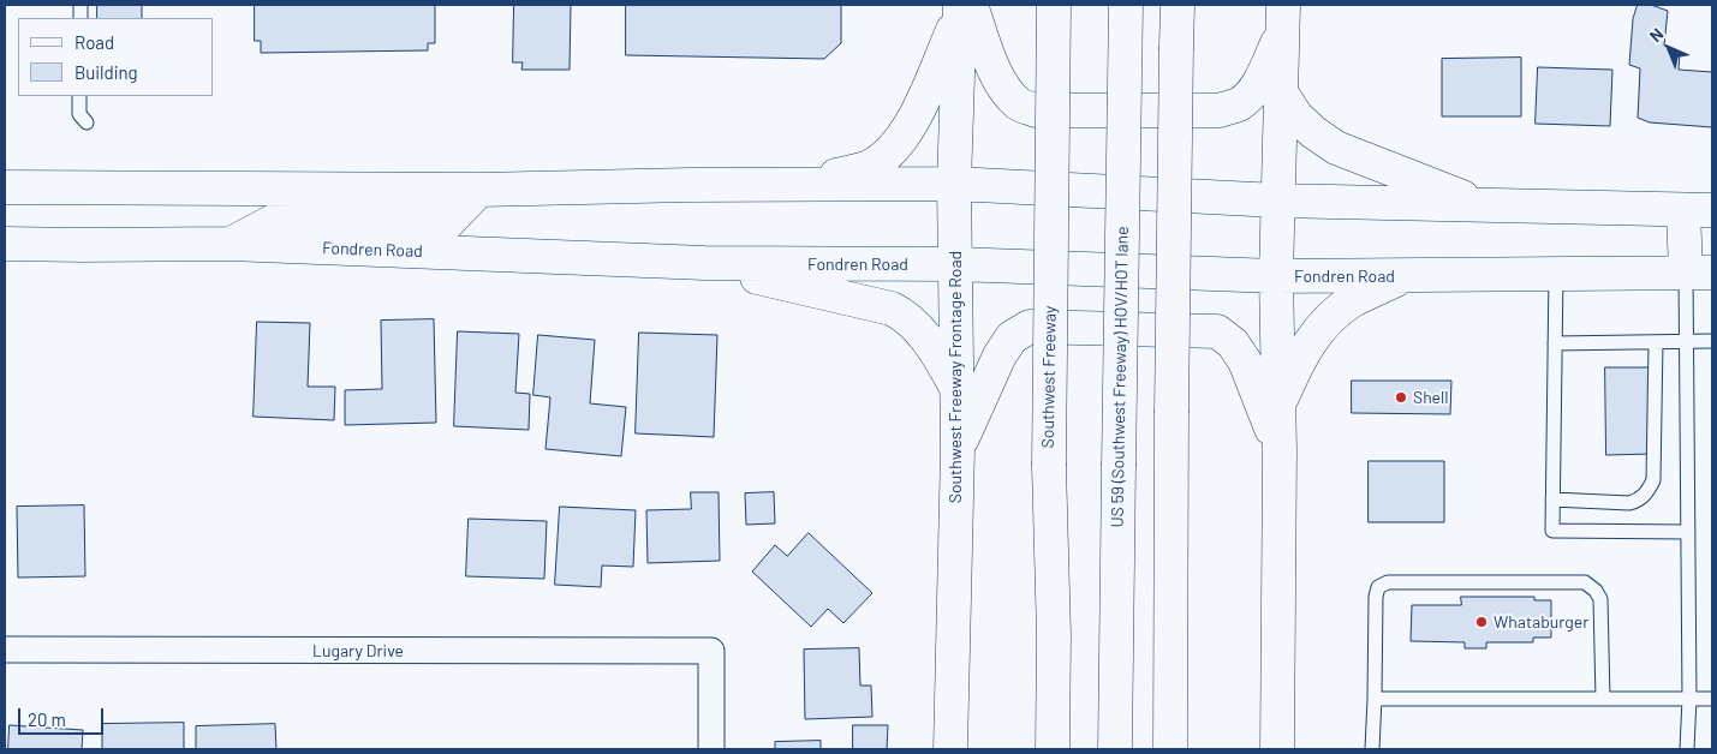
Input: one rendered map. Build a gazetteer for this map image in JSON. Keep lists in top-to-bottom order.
{
  "streets": {
    "main road": [
      "Fondren Road",
      "Southwest Freeway Frontage Road",
      "Southwest Freeway",
      "US 59 (Southwest Freeway) HOV/HOT lane"
    ],
    "street": ["Lugary Drive"]
  },
  "crossings": [
    ["Fondren Road", "Southwest Freeway Frontage Road"]
  ],
  "places": ["Shell", "Whataburger"],
  "legend": ["Road", "Building"],
  "scale_bar": "20 m",
  "north": "top left"
}
